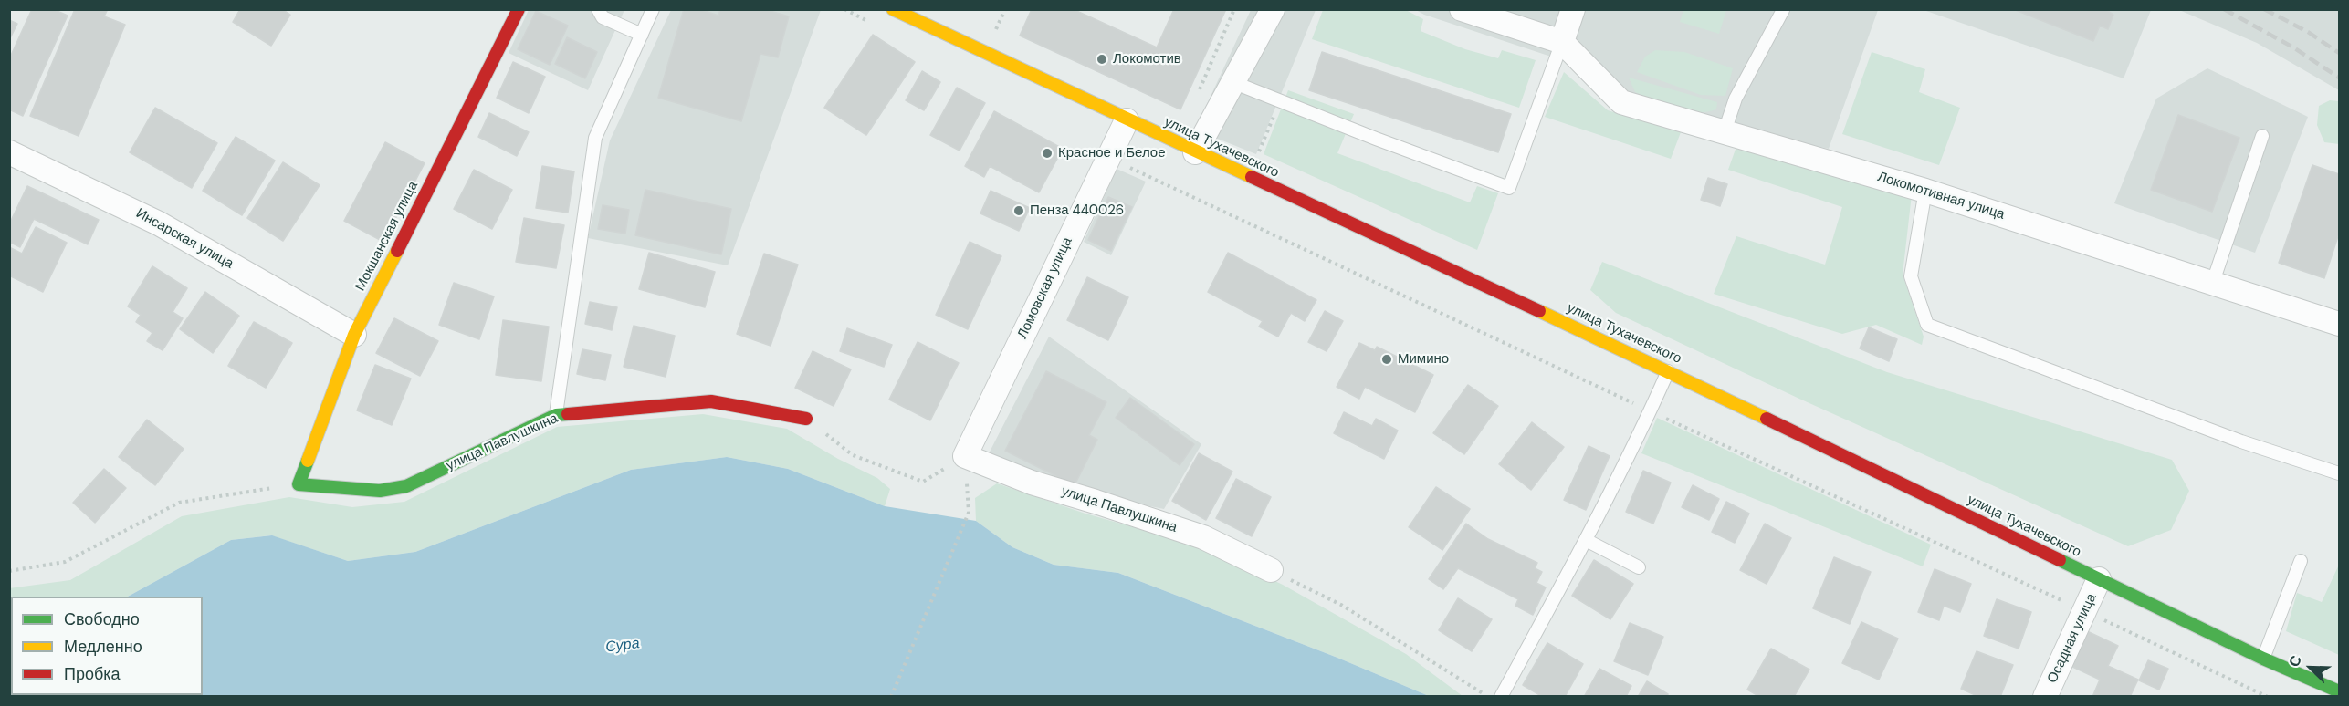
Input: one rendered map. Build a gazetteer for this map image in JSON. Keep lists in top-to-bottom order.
{
  "streets": {
    "main road": ["улица Тухачевского", "Мокшанская улица", "улица Павлушкина"],
    "street": [
      "Локомотивная улица",
      "Инсарская улица",
      "Ломовская улица",
      "Осадная улица"
    ]
  },
  "crossings": [
    ["улица Тухачевского", "Ломовская улица"],
    ["улица Тухачевского", "Осадная улица"],
    ["Мокшанская улица", "Инсарская улица"],
    ["Мокшанская улица", "улица Павлушкина"],
    ["Ломовская улица", "улица Павлушкина"]
  ],
  "water": ["Сура"],
  "places": [
    "Локомотив",
    "Красное и Белое",
    "Пенза 440026",
    "Мимино"
  ],
  "legend": ["Свободно", "Медленно", "Пробка"],
  "north": "top left"
}
